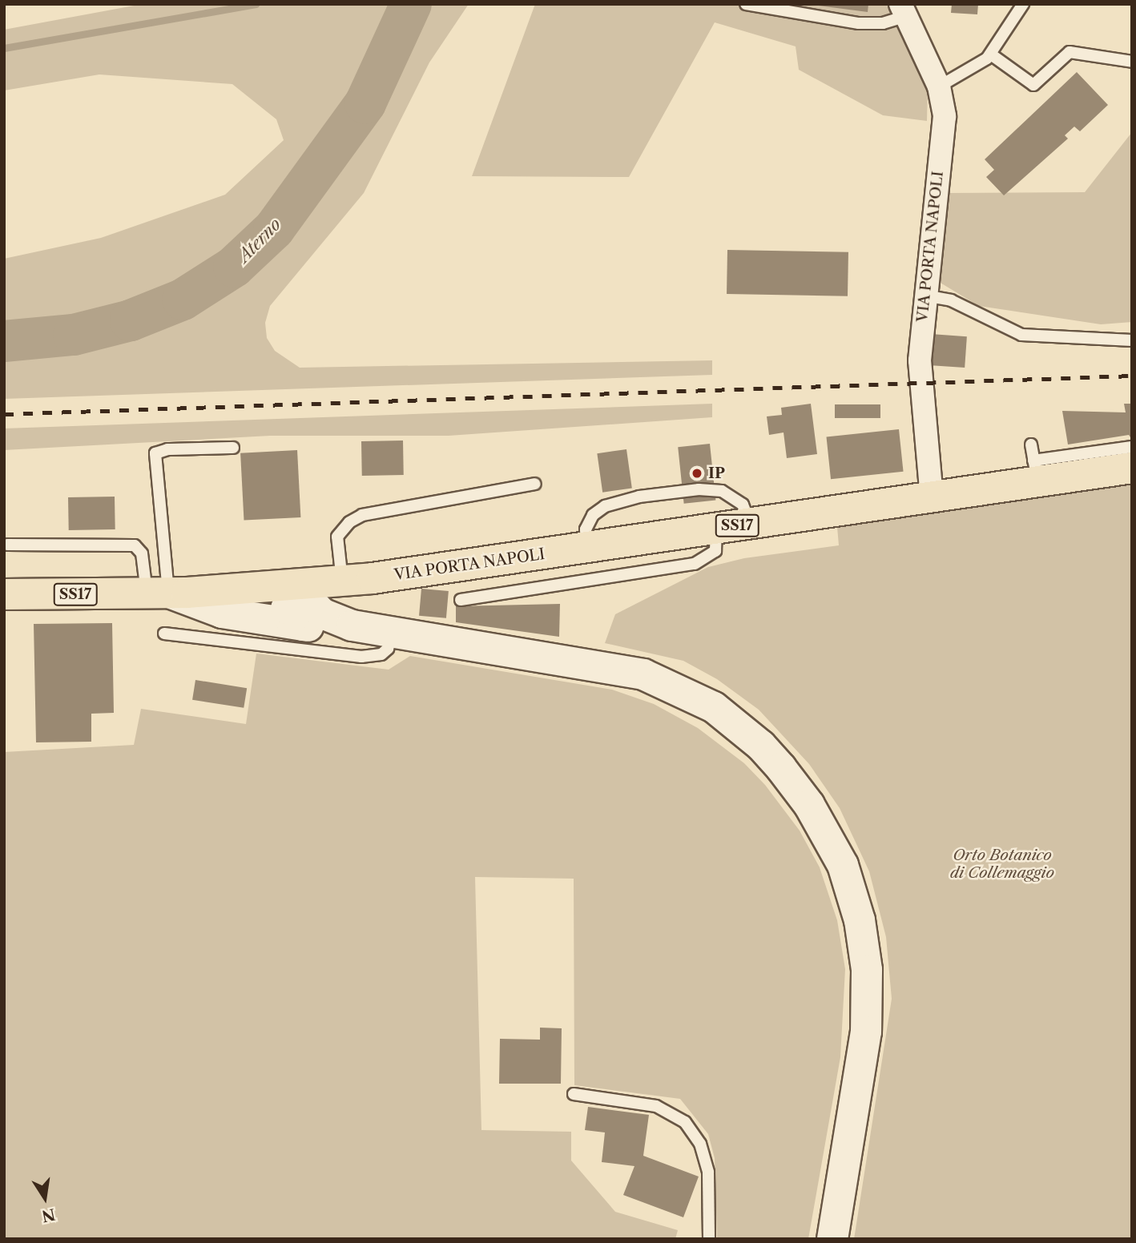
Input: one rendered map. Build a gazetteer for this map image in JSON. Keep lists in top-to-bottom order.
{
  "streets": {
    "main road": ["VIA PORTA NAPOLI", "SS17"]
  },
  "water": ["Aterno"],
  "parks": ["Orto Botanico di Collemaggio"],
  "places": ["IP"],
  "north": "bottom"
}
